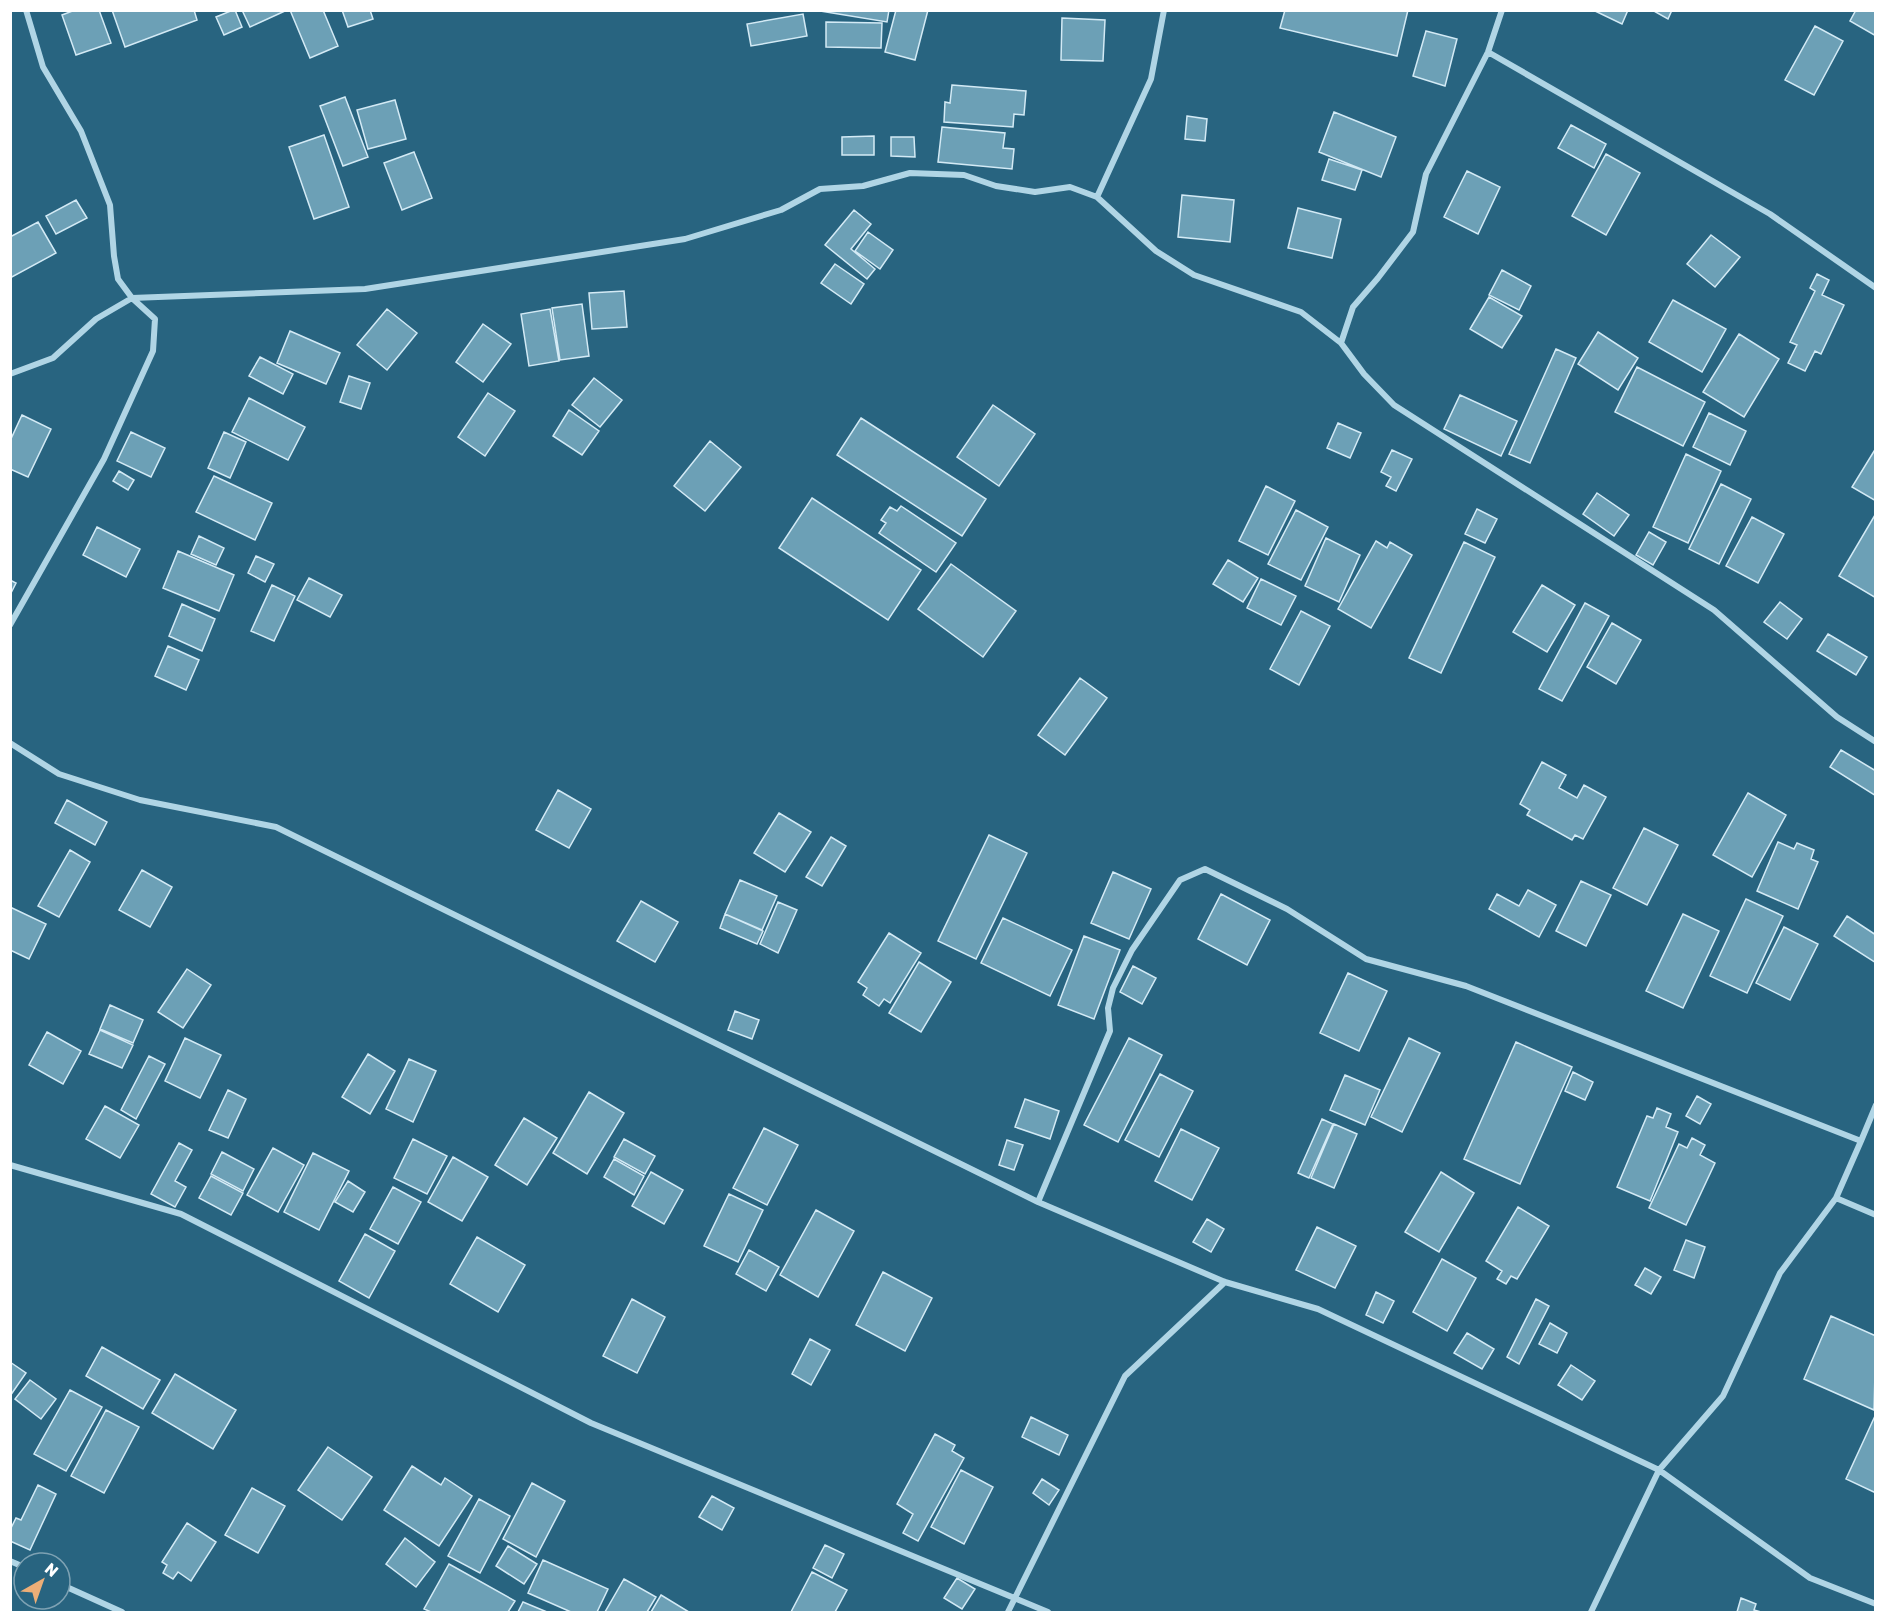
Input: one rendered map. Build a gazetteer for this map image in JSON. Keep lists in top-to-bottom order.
{
  "north": "top right"
}
